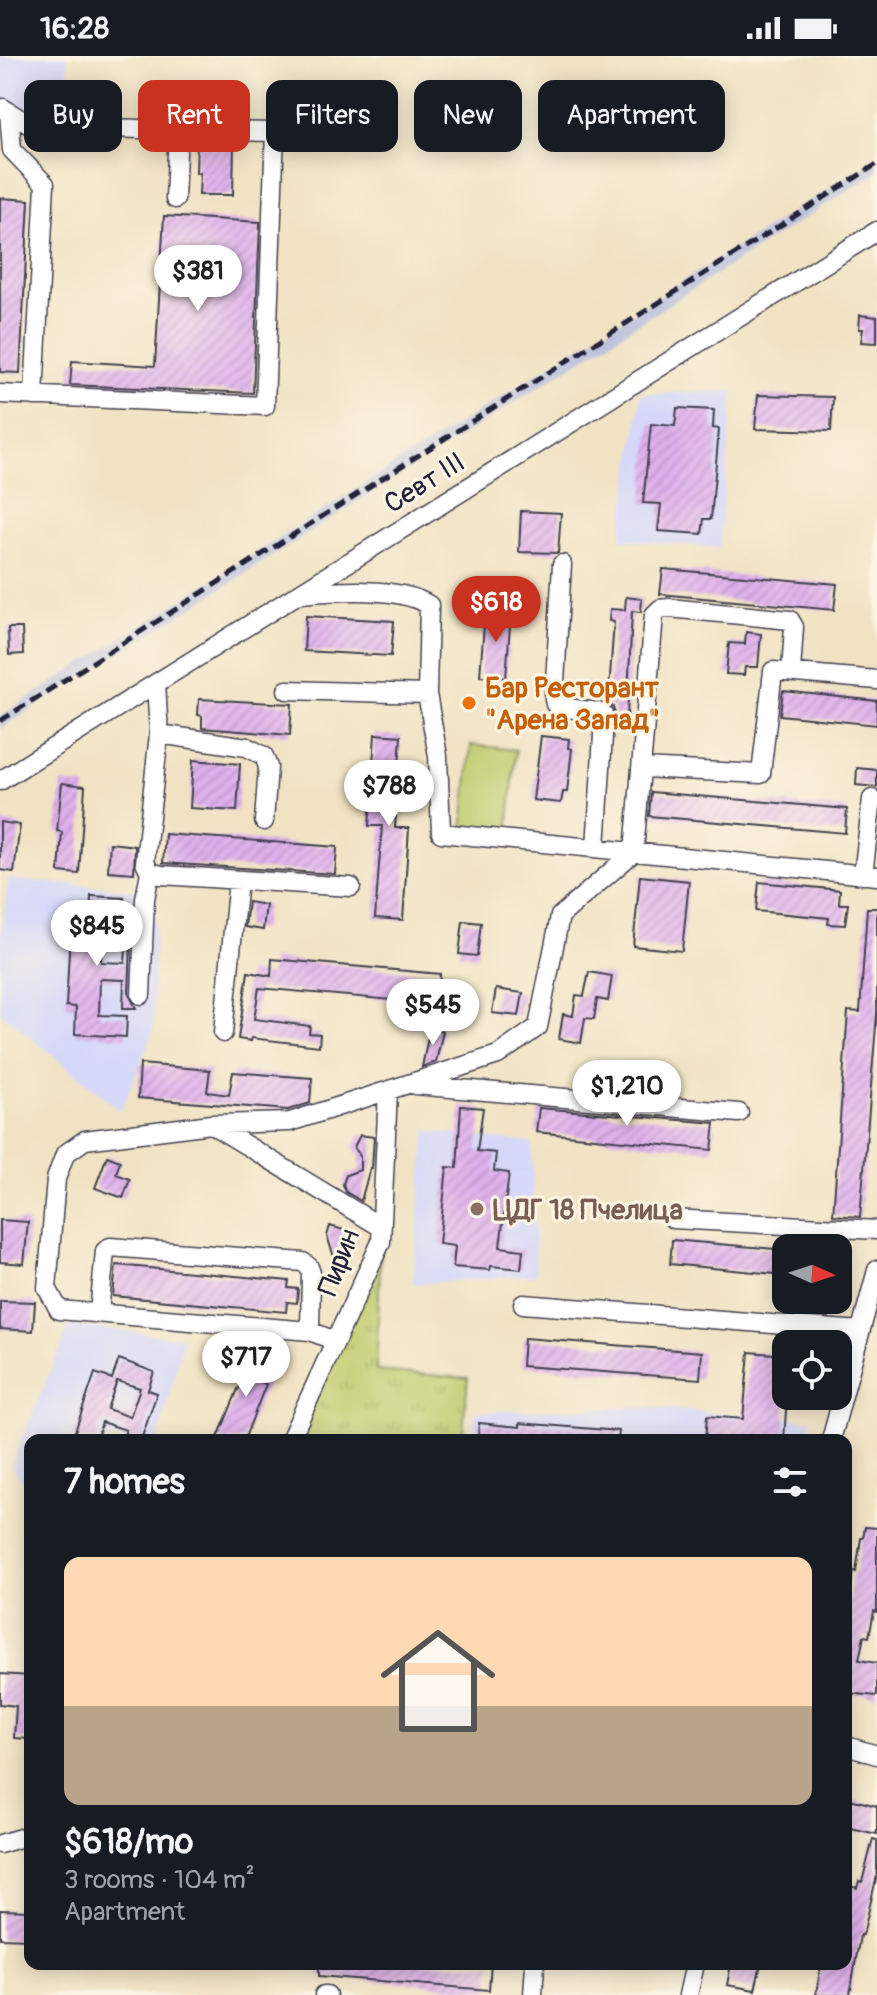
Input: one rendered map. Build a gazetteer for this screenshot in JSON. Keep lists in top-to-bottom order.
{
  "streets": {
    "street": ["Севт III", "Пирин"]
  },
  "places": ["Бар Ресторант \"Арена Запад\"", "ЦДГ 18 Пчелица"],
  "north": "right",
  "page": {
    "status": "16:28",
    "chip": [
      "Buy",
      "Rent",
      "Filters",
      "New",
      "Apartment"
    ],
    "price": [
      "$381",
      "$618",
      "$788",
      "$845",
      "$545",
      "$1,210",
      "$717"
    ],
    "heading": "7 homes",
    "list": [
      {
        "name": "$618/mo",
        "note": "3 rooms · 104 m² · Apartment"
      }
    ]
  }
}
